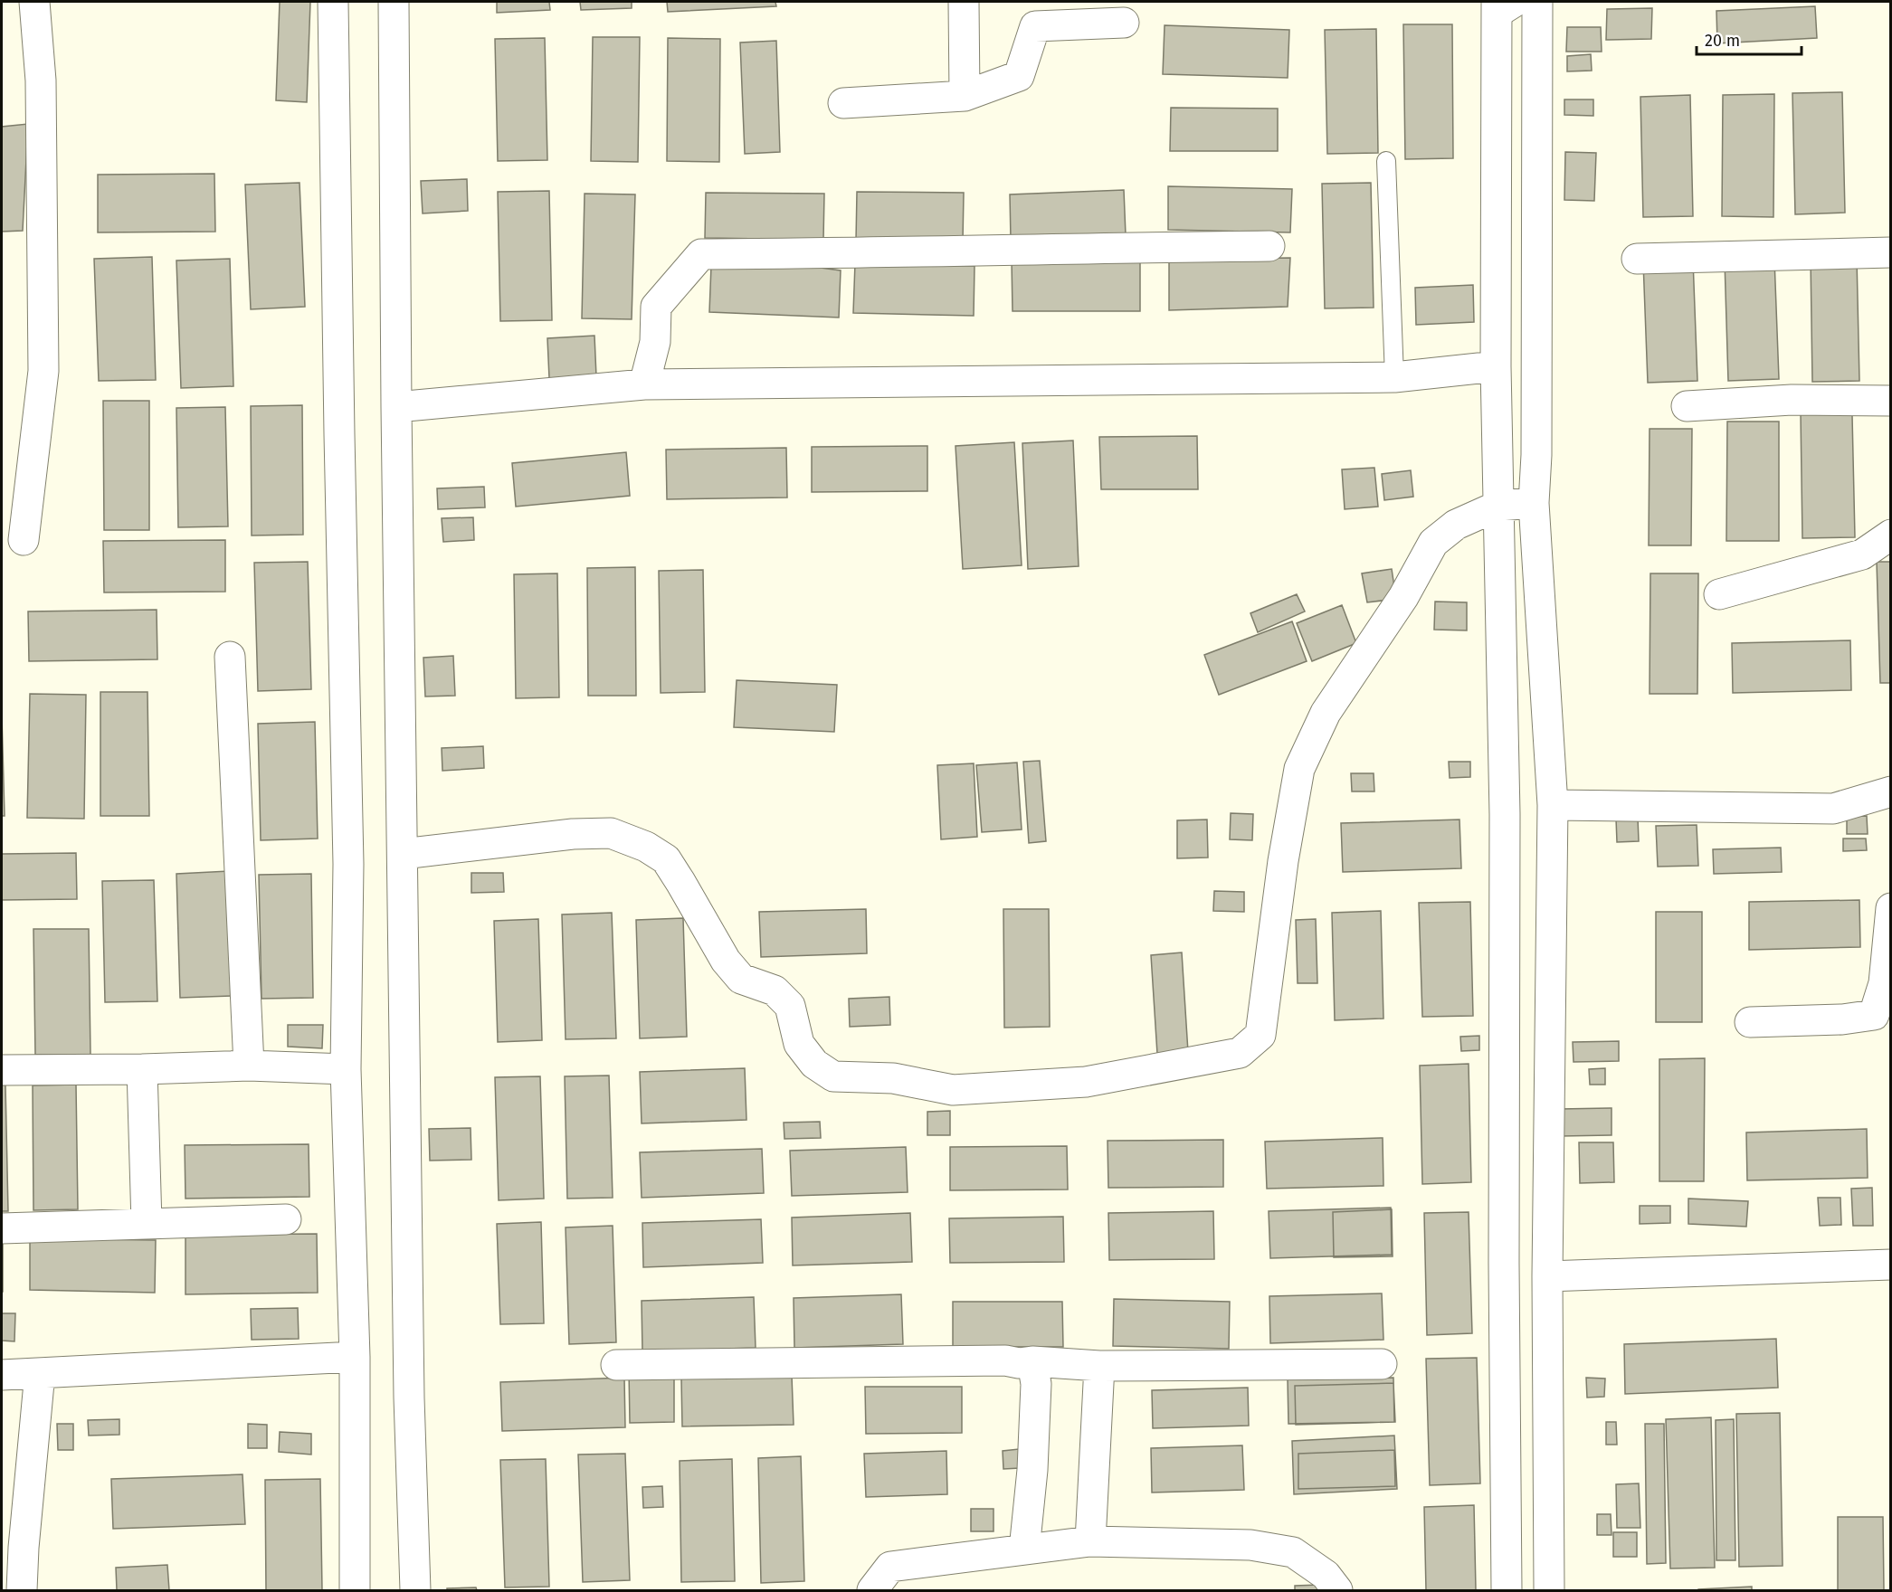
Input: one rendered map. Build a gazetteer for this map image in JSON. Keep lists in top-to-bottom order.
{
  "scale_bar": "20 m"
}
